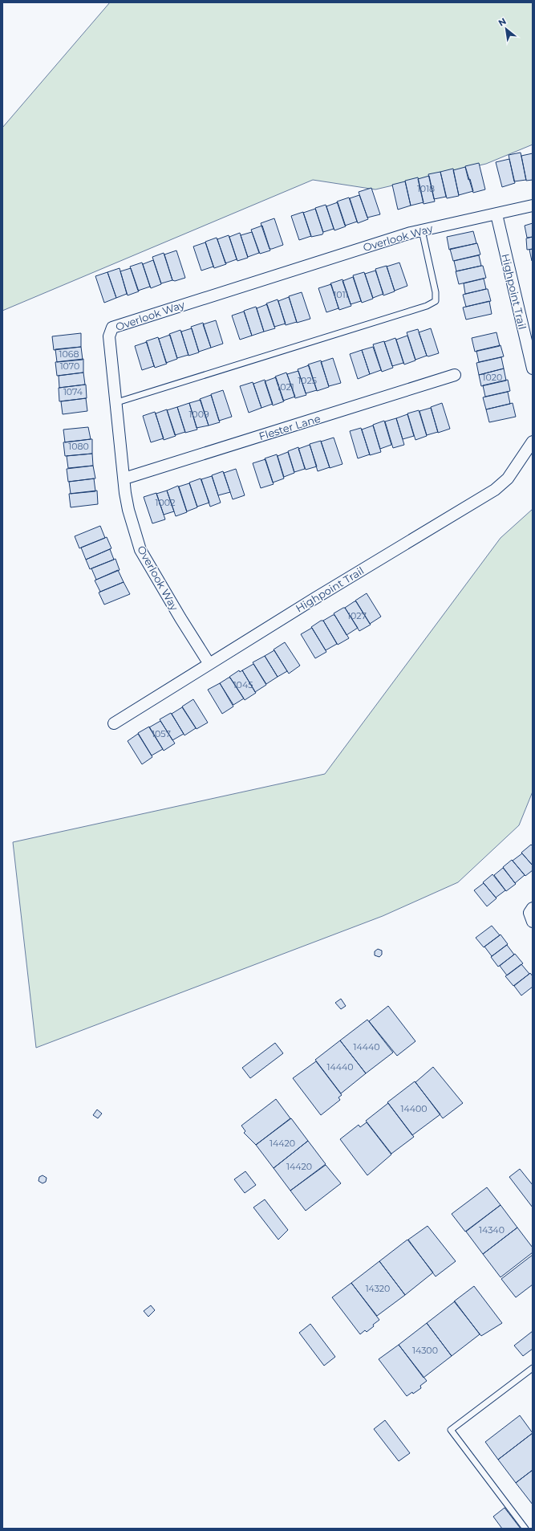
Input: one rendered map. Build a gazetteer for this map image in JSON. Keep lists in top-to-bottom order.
{
  "streets": {
    "street": ["Overlook Way", "Highpoint Trail", "Flester Lane"]
  },
  "crossings": [
    ["Overlook Way", "Highpoint Trail"],
    ["Overlook Way", "Flester Lane"]
  ],
  "house_numbers": [
    "1018",
    "1011",
    "1068",
    "1070",
    "1020",
    "1025",
    "1021",
    "1074",
    "1009",
    "1080",
    "1002",
    "1027",
    "1045",
    "1057",
    "14440",
    "14440",
    "14400",
    "14420",
    "14420",
    "14340",
    "14320",
    "14300"
  ],
  "north": "top left"
}
